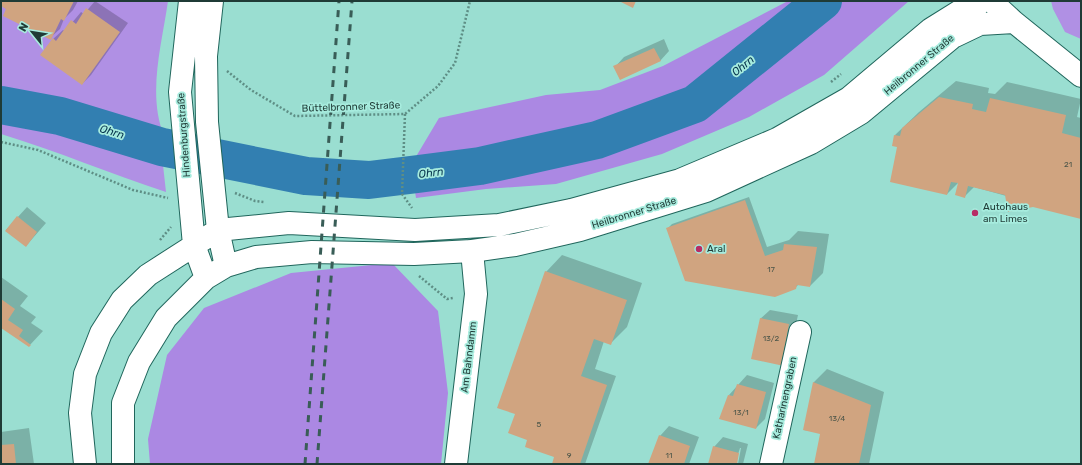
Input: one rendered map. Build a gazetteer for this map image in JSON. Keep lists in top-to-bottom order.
{
  "streets": {
    "main road": [
      "Heilbronner Straße",
      "Hindenburgstraße",
      "Am Bahndamm",
      "Katharinengraben"
    ],
    "path": ["Büttelbronner Straße"]
  },
  "crossings": [
    ["Heilbronner Straße", "Hindenburgstraße"],
    ["Heilbronner Straße", "Am Bahndamm"]
  ],
  "water": ["Ohrn"],
  "places": ["Autohaus am Limes", "Aral"],
  "house_numbers": [
    "21",
    "17",
    "13/2",
    "13/1",
    "13/4",
    "5",
    "9",
    "11"
  ],
  "north": "top left"
}
